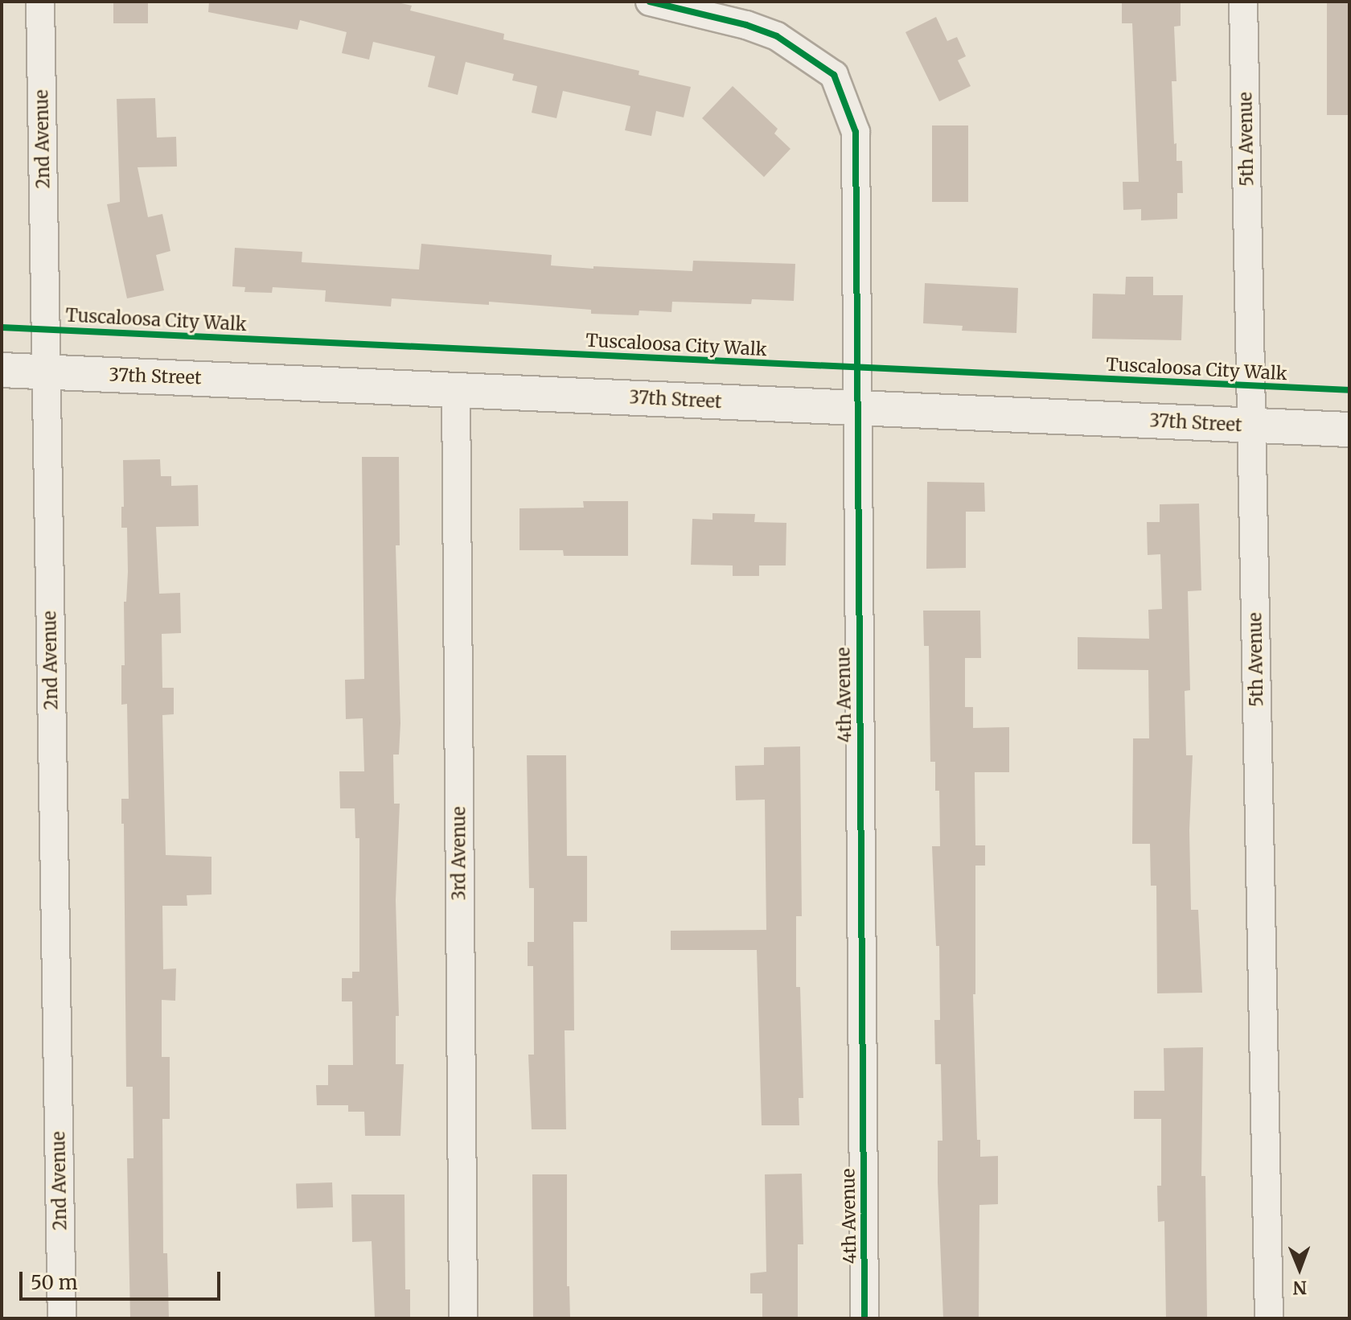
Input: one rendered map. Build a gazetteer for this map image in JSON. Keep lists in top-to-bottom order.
{
  "streets": {
    "street": [
      "2nd Avenue",
      "5th Avenue",
      "37th Street",
      "4th Avenue",
      "3rd Avenue"
    ],
    "cycle path": ["Tuscaloosa City Walk"]
  },
  "crossings": [
    ["2nd Avenue", "37th Street"],
    ["5th Avenue", "37th Street"],
    ["37th Street", "4th Avenue"],
    ["37th Street", "3rd Avenue"]
  ],
  "scale_bar": "50 m",
  "north": "bottom"
}
